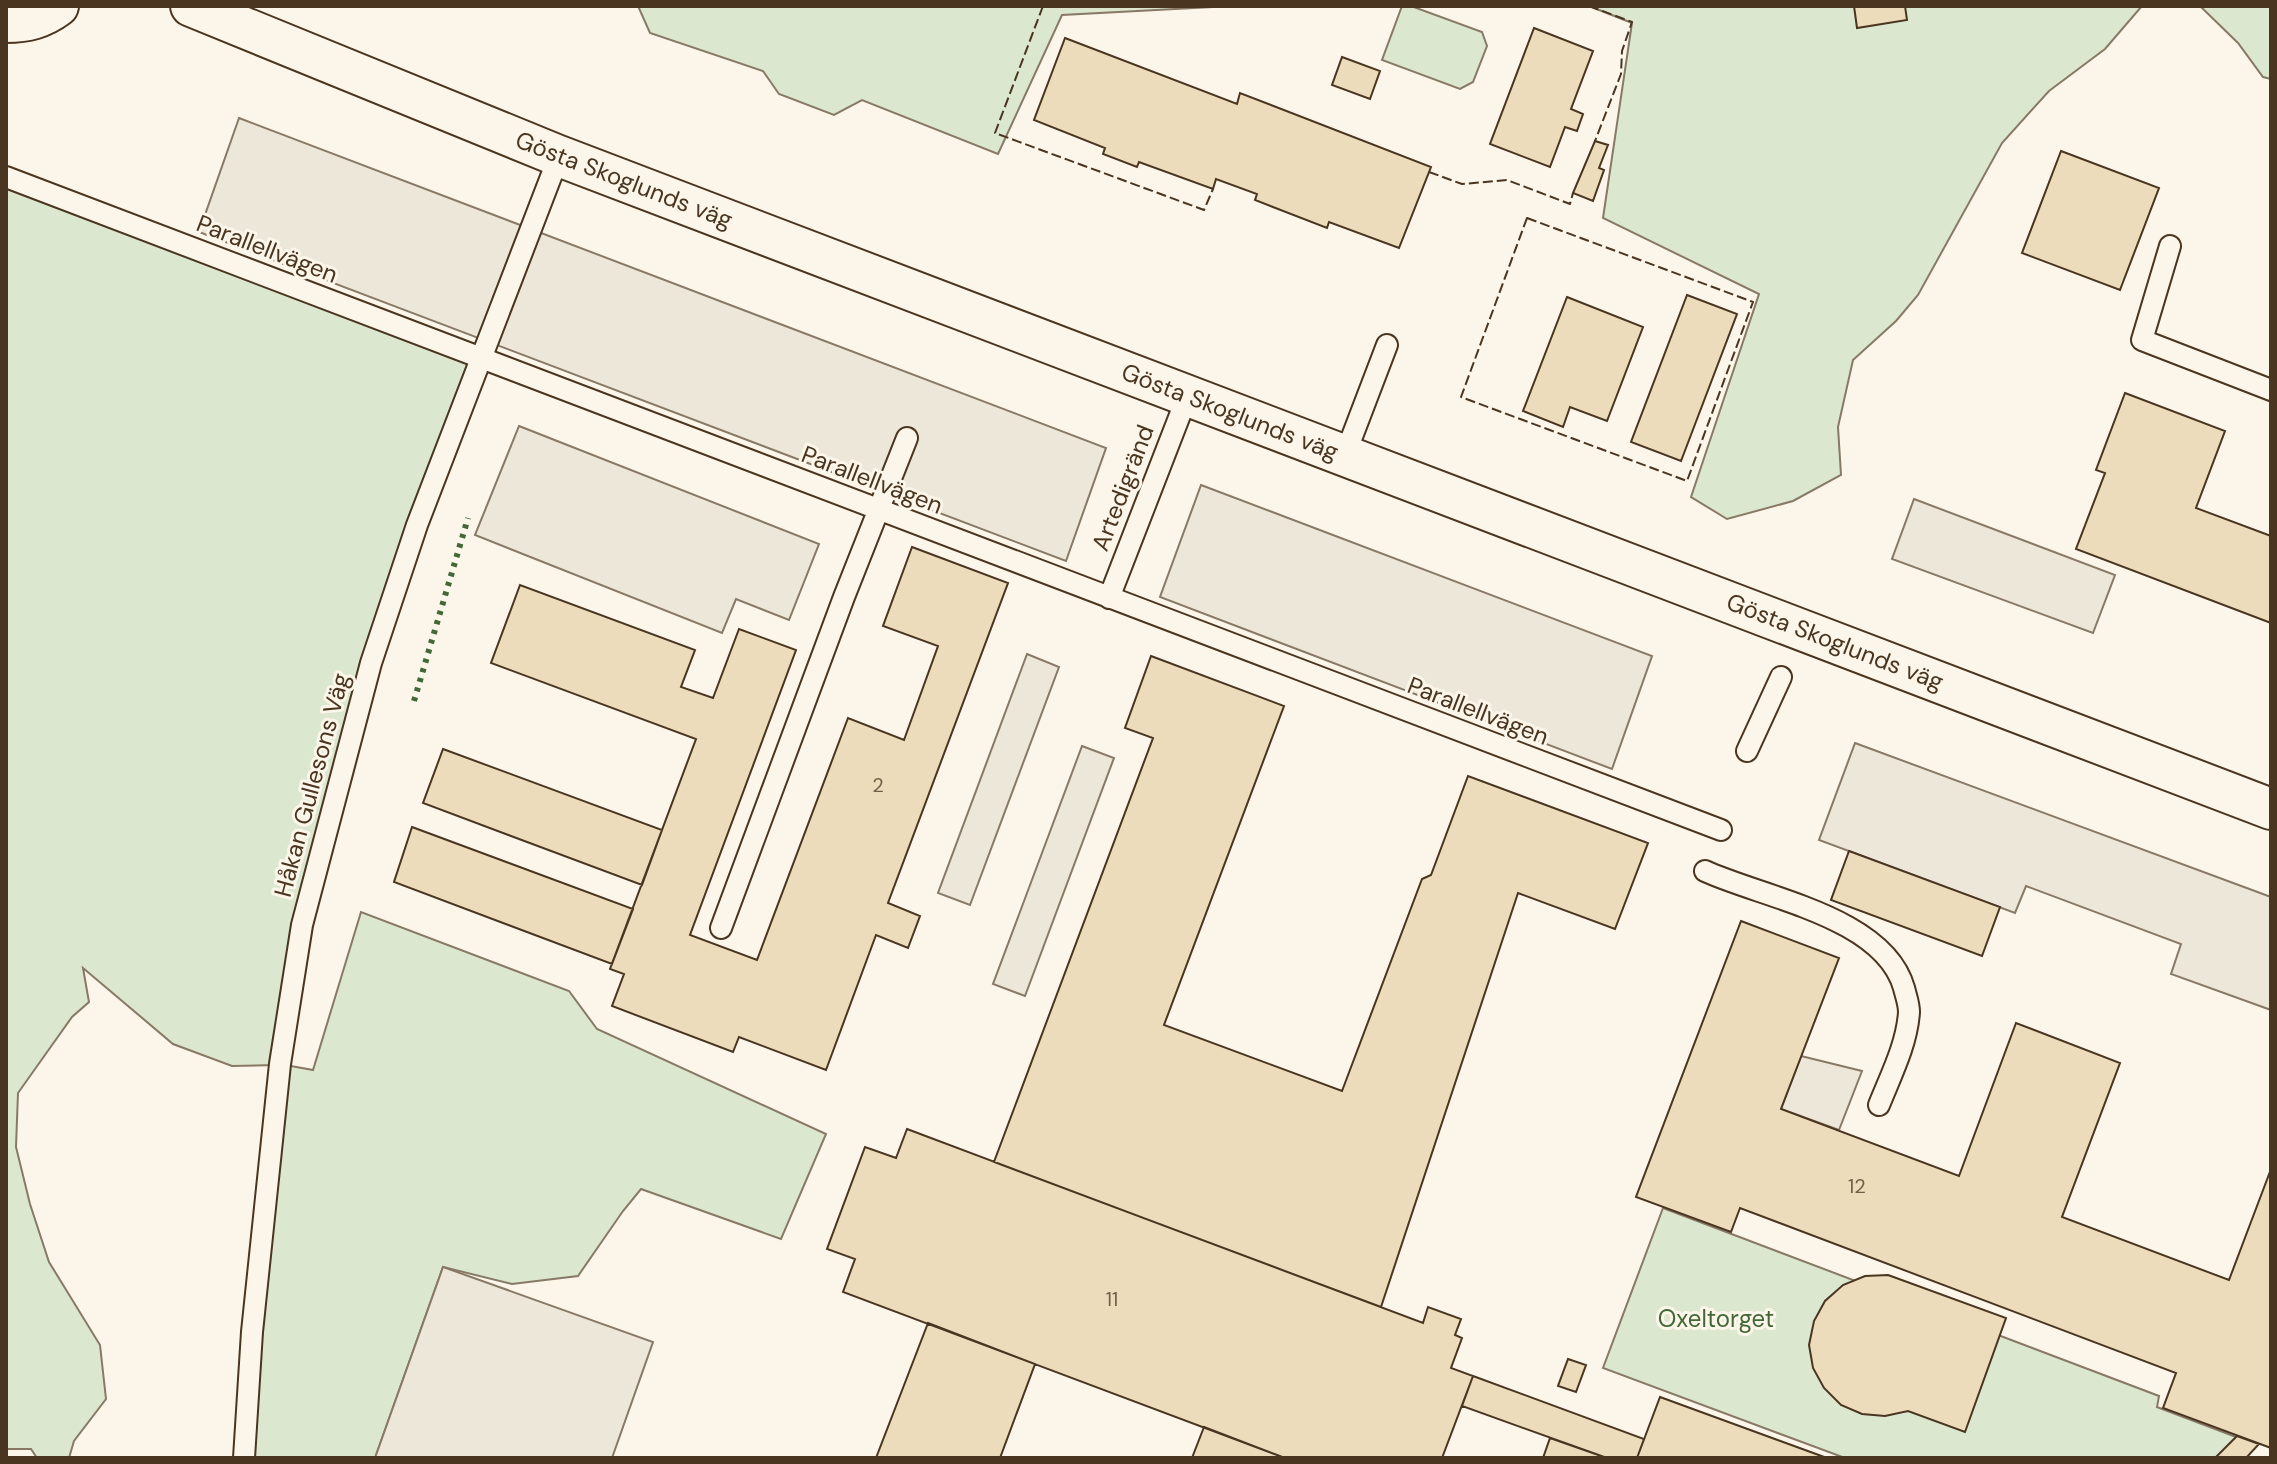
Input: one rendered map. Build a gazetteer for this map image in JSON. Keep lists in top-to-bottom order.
{
  "streets": {
    "street": ["Gösta Skoglunds väg"],
    "lane": ["Parallellvägen", "Artedigränd", "Håkan Gullesons Väg"]
  },
  "crossings": [
    ["Gösta Skoglunds väg", "Artedigränd"],
    ["Gösta Skoglunds väg", "Håkan Gullesons Väg"],
    ["Parallellvägen", "Artedigränd"],
    ["Parallellvägen", "Håkan Gullesons Väg"]
  ],
  "parks": ["Oxeltorget"],
  "house_numbers": ["2", "12", "11"]
}
